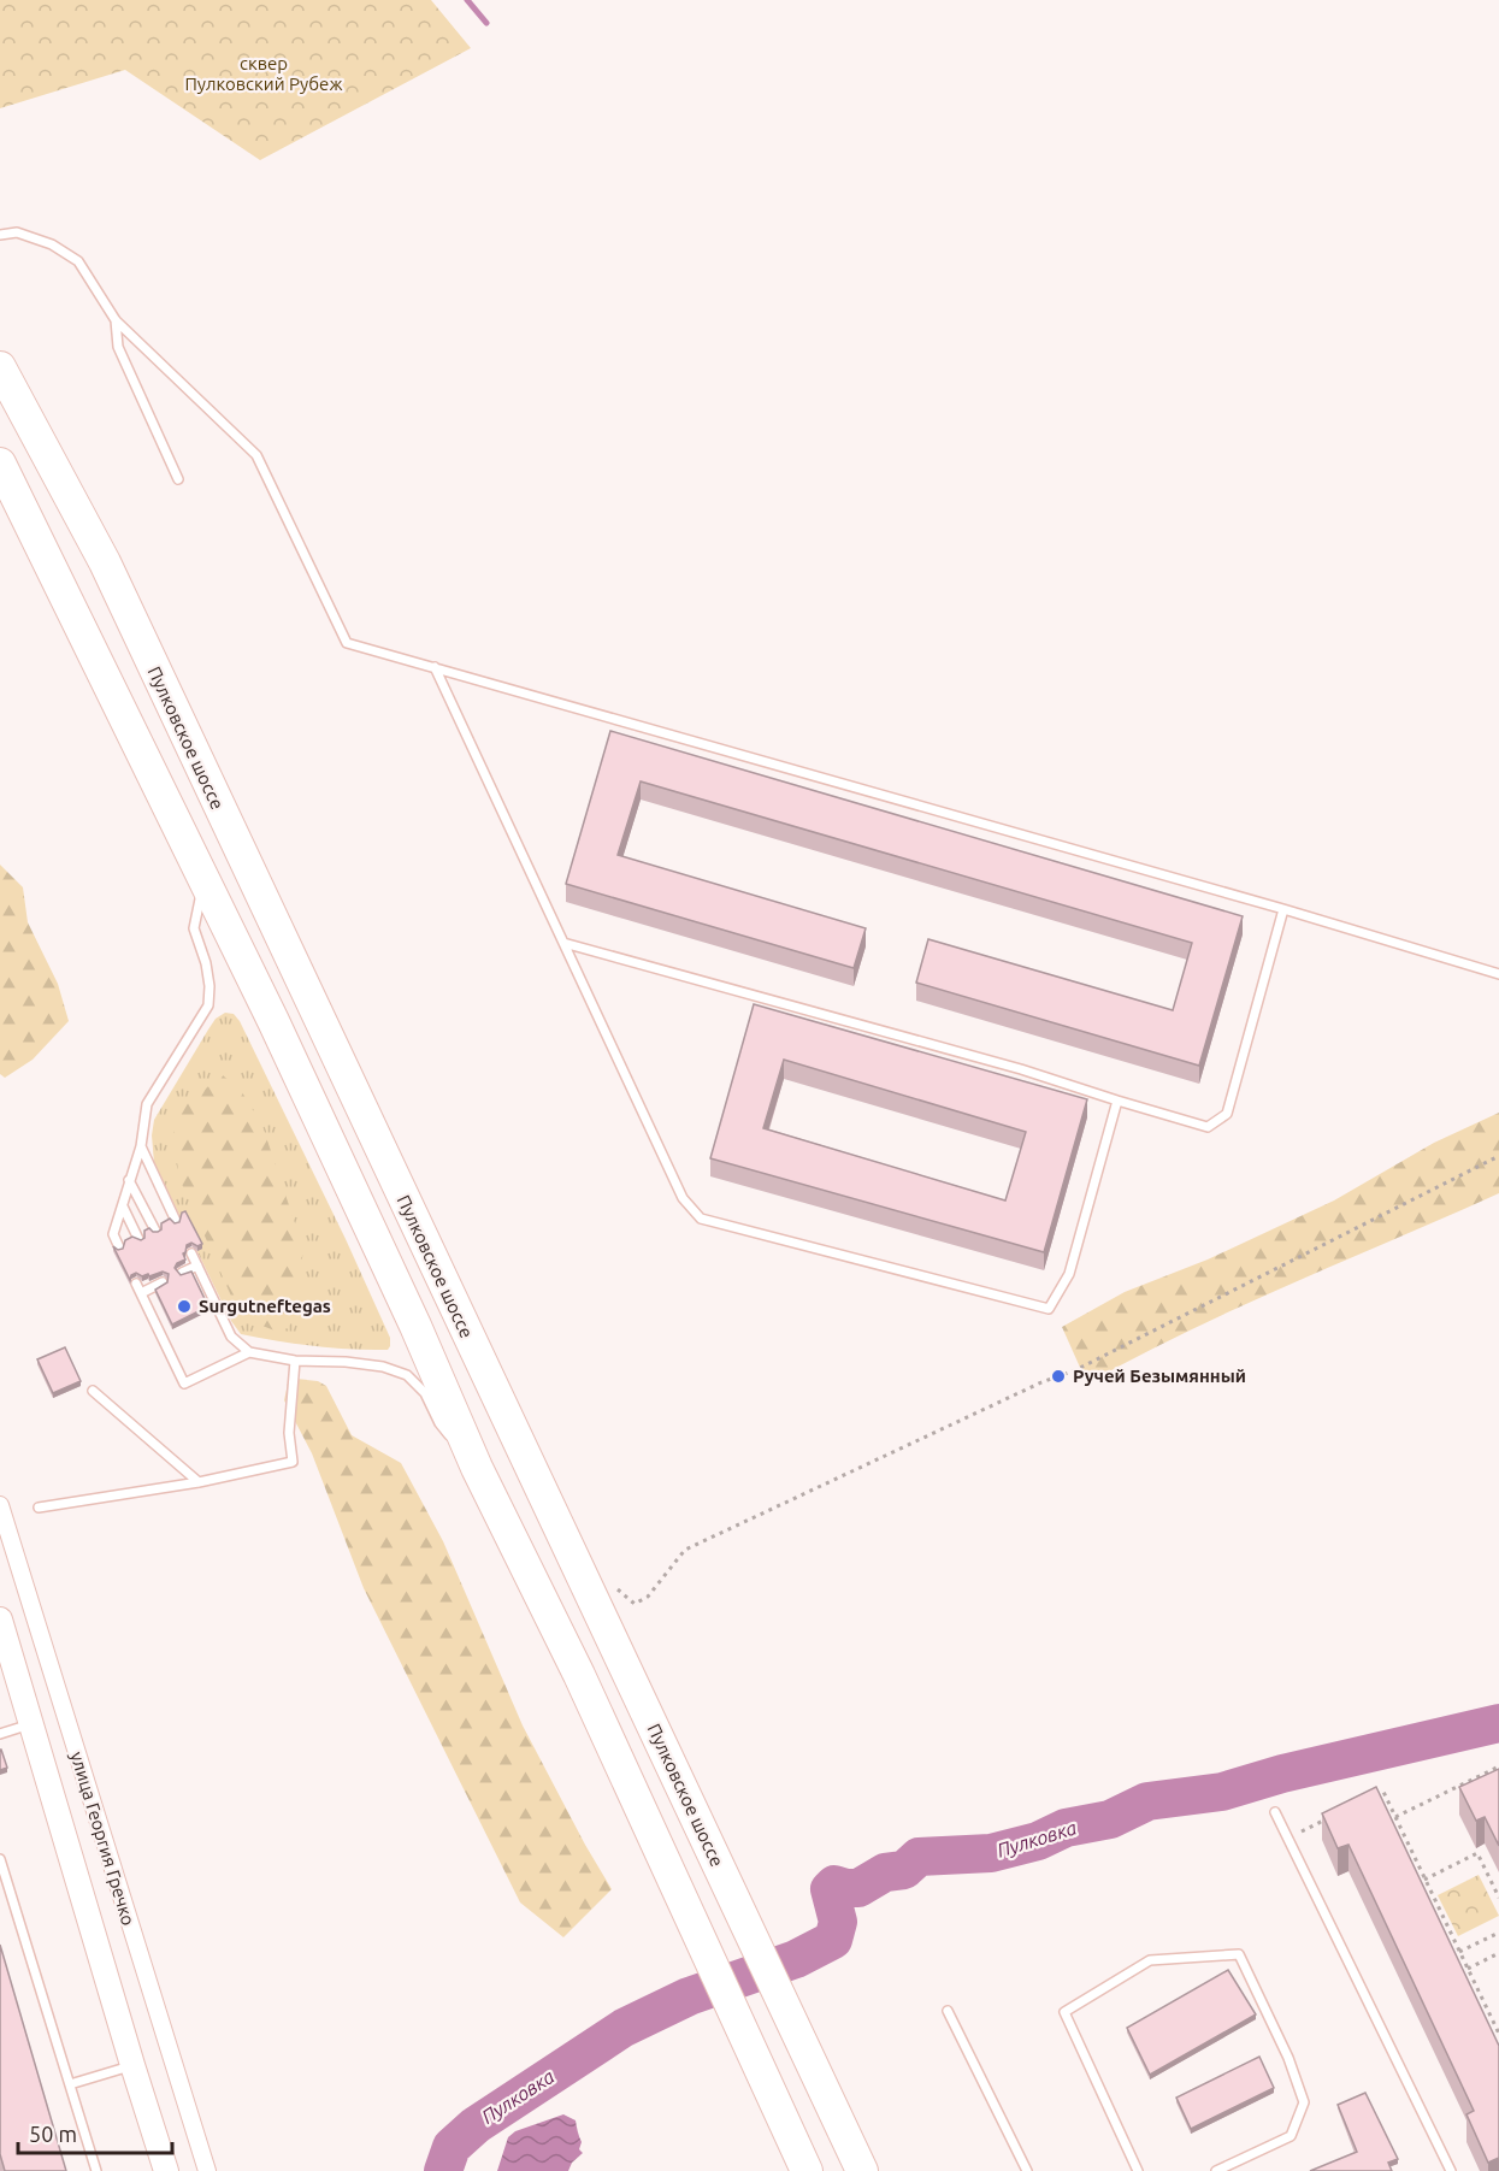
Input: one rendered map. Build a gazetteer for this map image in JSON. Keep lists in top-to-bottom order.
{
  "streets": {
    "highway": ["Пулковское шоссе"],
    "street": ["улица Георгия Гречко"]
  },
  "water": ["Пулковка"],
  "parks": ["сквер Пулковский Рубеж"],
  "places": ["Surgutneftegas", "Ручей Безымянный"],
  "scale_bar": "50 m"
}
